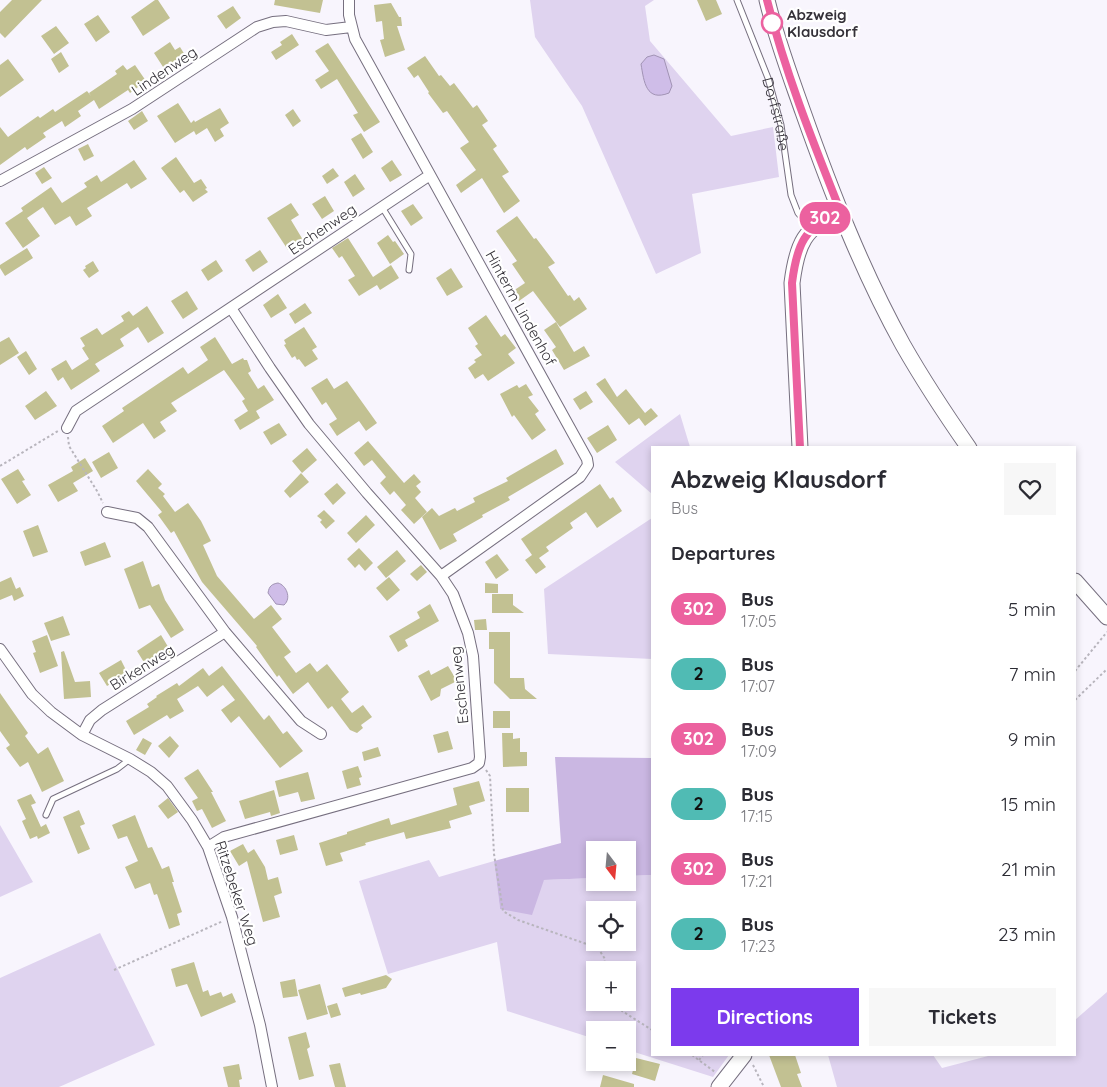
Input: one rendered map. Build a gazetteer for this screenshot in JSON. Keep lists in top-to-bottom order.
{
  "streets": {
    "street": [
      "Lindenweg",
      "Eschenweg",
      "Hinterm Lindenhof",
      "Birkenweg",
      "Ritzebeker Weg"
    ],
    "lane": ["Dorfstraße"]
  },
  "crossings": [
    ["Lindenweg", "Hinterm Lindenhof"],
    ["Eschenweg", "Hinterm Lindenhof"],
    ["Birkenweg", "Ritzebeker Weg"]
  ],
  "places": ["Abzweig Klausdorf"],
  "lines": ["bus line 302"],
  "north": "bottom",
  "page": {
    "on_map": "302",
    "heading": [
      ["Abzweig Klausdorf", "Bus"],
      "Departures"
    ],
    "list": [
      {
        "mark": "302",
        "name": "Bus",
        "note": "17:05",
        "value": "5 min"
      },
      {
        "mark": "2",
        "name": "Bus",
        "note": "17:07",
        "value": "7 min"
      },
      {
        "mark": "302",
        "name": "Bus",
        "note": "17:09",
        "value": "9 min"
      },
      {
        "mark": "2",
        "name": "Bus",
        "note": "17:15",
        "value": "15 min"
      },
      {
        "mark": "302",
        "name": "Bus",
        "note": "17:21",
        "value": "21 min"
      },
      {
        "mark": "2",
        "name": "Bus",
        "note": "17:23",
        "value": "23 min"
      }
    ],
    "map_buttons": ["+", "−"],
    "buttons": ["Directions", "Tickets"]
  }
}
